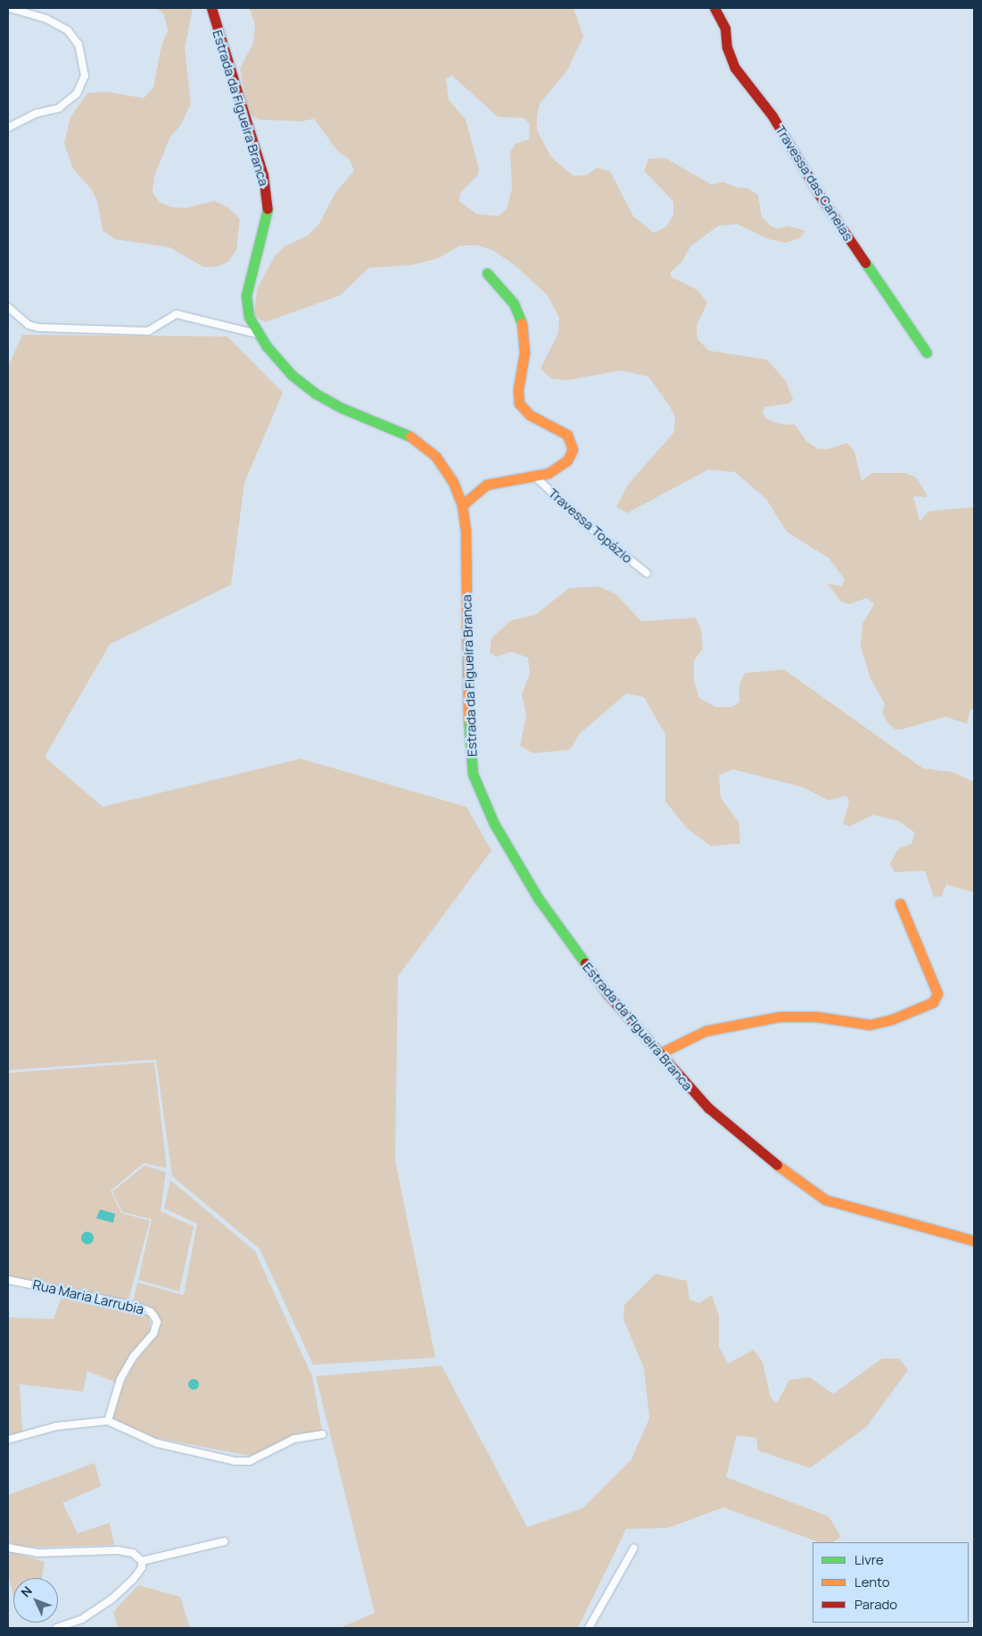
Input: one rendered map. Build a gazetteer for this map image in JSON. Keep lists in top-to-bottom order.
{
  "streets": {
    "main road": ["Estrada da Figueira Branca", "Travessa das Canelas"],
    "street": ["Travessa Topázio", "Rua Maria Larrubia"]
  },
  "legend": ["Livre", "Lento", "Parado"],
  "north": "top left"
}
